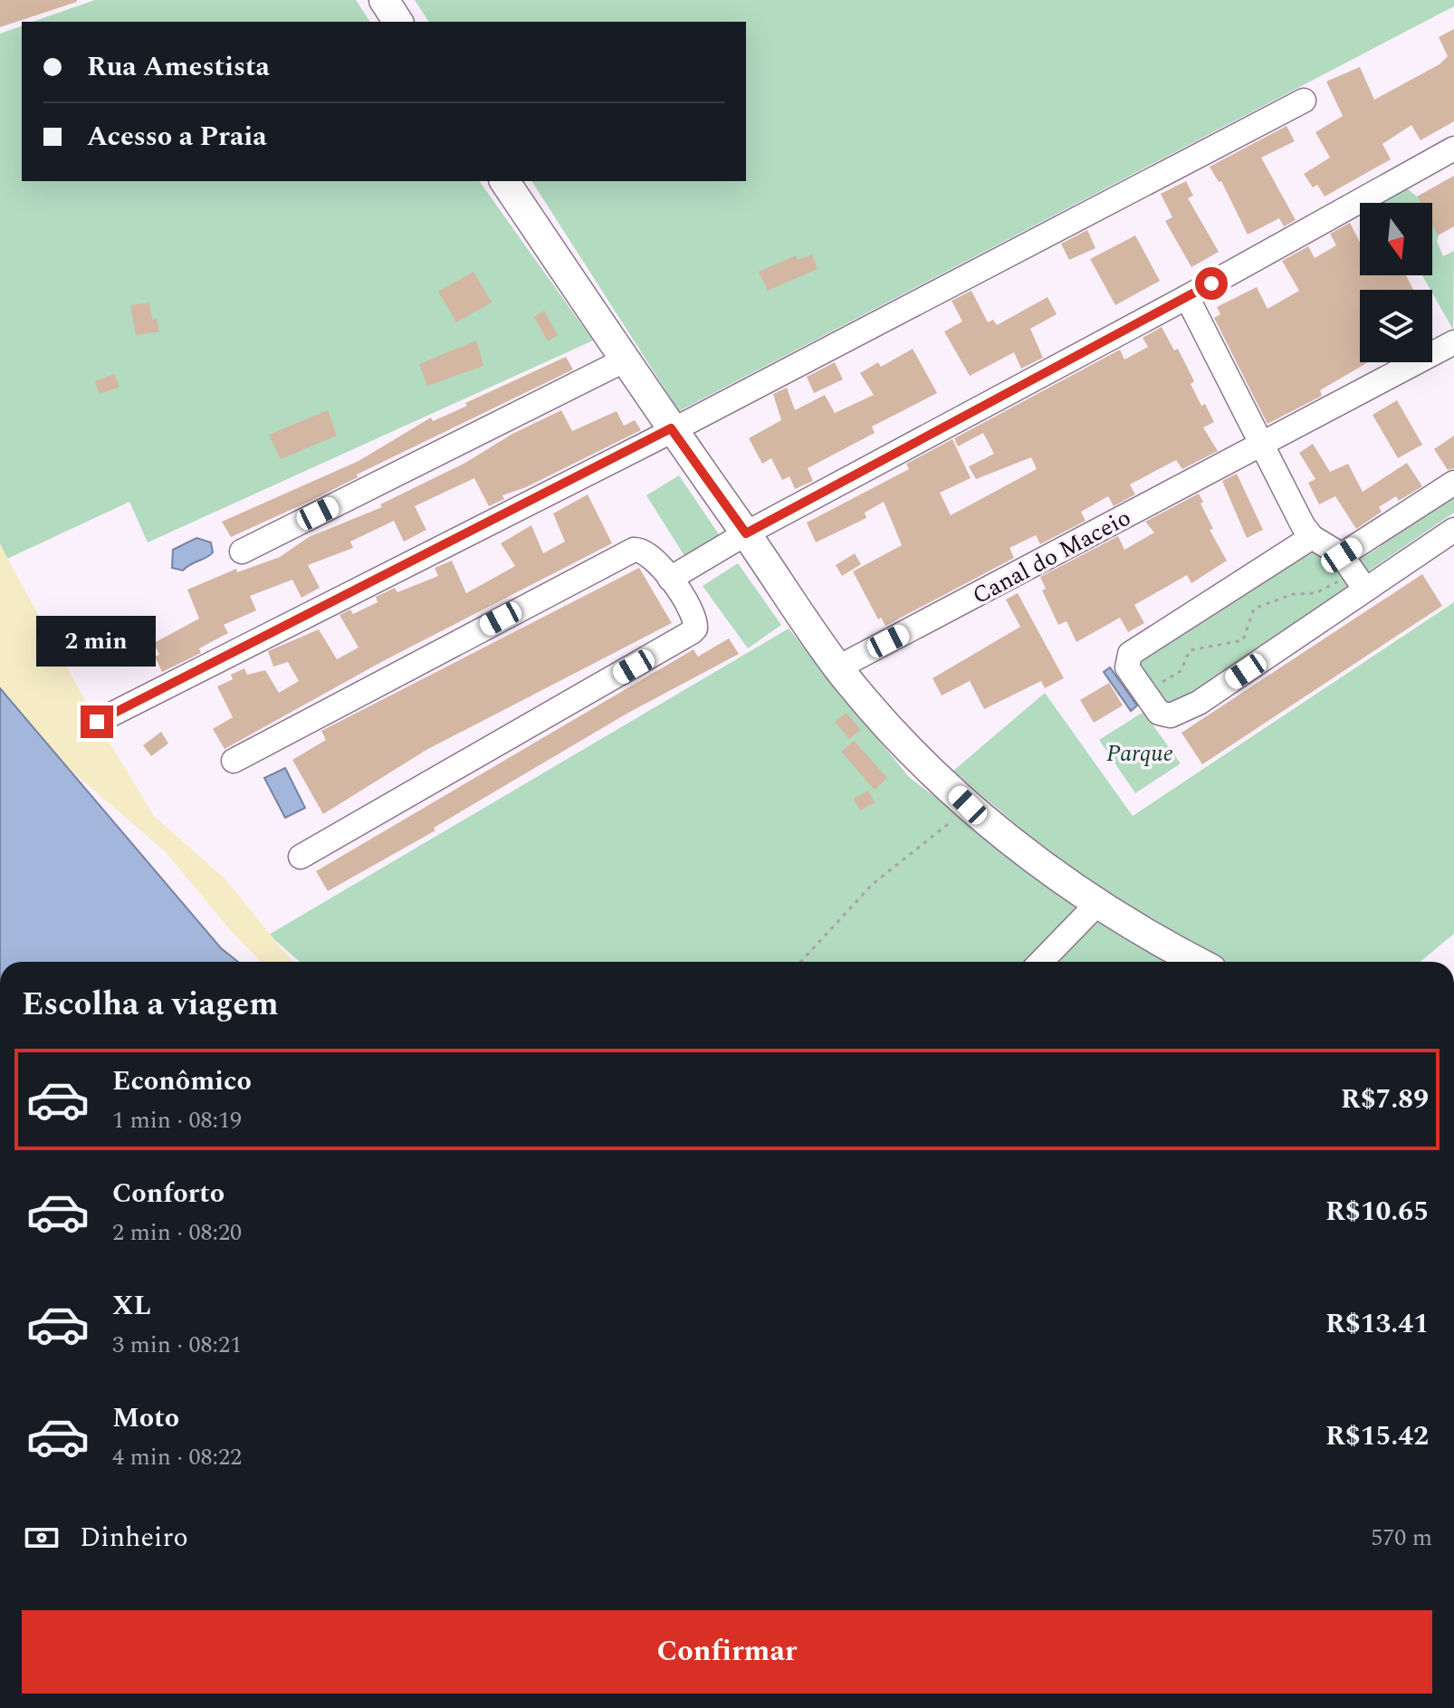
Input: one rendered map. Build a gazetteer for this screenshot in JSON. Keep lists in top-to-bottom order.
{
  "streets": {
    "street": ["Canal do Maceio"]
  },
  "parks": ["Parque"],
  "north": "bottom",
  "page": {
    "banner": ["Rua Amestista", "Acesso a Praia"],
    "bubble": "2 min",
    "heading": "Escolha a viagem",
    "list": [
      {
        "name": "Econômico",
        "note": "1 min · 08:19",
        "value": "R$7.89"
      },
      {
        "name": "Conforto",
        "note": "2 min · 08:20",
        "value": "R$10.65"
      },
      {
        "name": "XL",
        "note": "3 min · 08:21",
        "value": "R$13.41"
      },
      {
        "name": "Moto",
        "note": "4 min · 08:22",
        "value": "R$15.42"
      }
    ],
    "pay": ["Dinheiro", "570 m"],
    "buttons": "Confirmar"
  }
}
